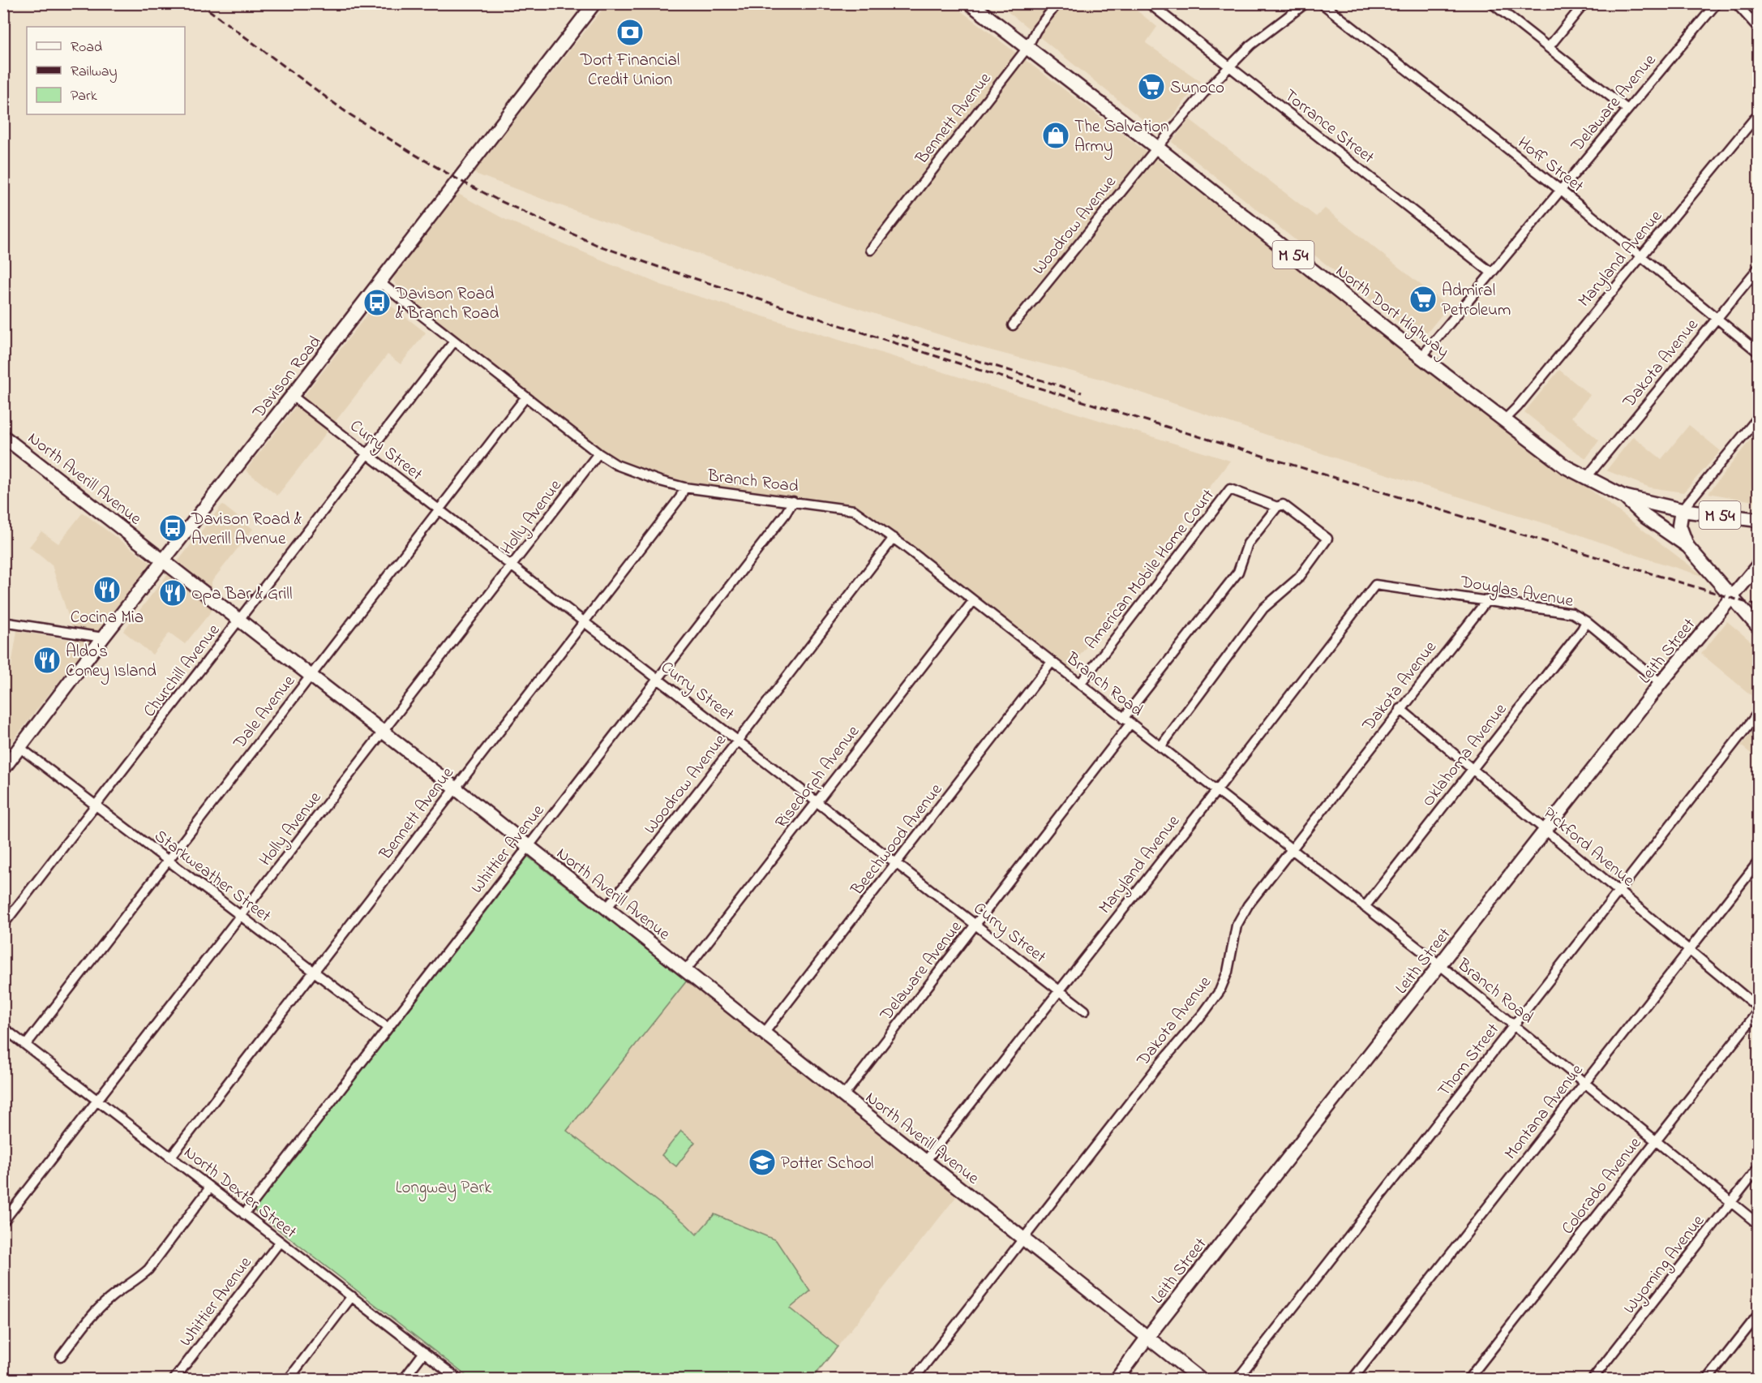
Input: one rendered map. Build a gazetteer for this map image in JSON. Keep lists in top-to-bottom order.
{
  "streets": {
    "main road": ["M 54", "North Dort Highway"],
    "street": [
      "Delaware Avenue",
      "Bennett Avenue",
      "Torrance Street",
      "Hoff Street",
      "Woodrow Avenue",
      "Maryland Avenue",
      "Dakota Avenue",
      "Davison Road",
      "Curry Street",
      "North Averill Avenue",
      "Branch Road",
      "Holly Avenue",
      "American Mobile Home Court",
      "Douglas Avenue",
      "Leith Street",
      "Churchill Avenue",
      "Dale Avenue",
      "Oklahoma Avenue",
      "Risedorph Avenue",
      "Beechwood Avenue",
      "Pickford Avenue",
      "Whittier Avenue",
      "Starkweather Street",
      "Thom Street",
      "Montana Avenue",
      "Colorado Avenue",
      "North Dexter Street",
      "Wyoming Avenue"
    ]
  },
  "crossings": [
    ["Delaware Avenue", "Torrance Street"],
    ["Delaware Avenue", "Hoff Street"],
    ["Delaware Avenue", "North Dort Highway"],
    ["Delaware Avenue", "Curry Street"],
    ["Delaware Avenue", "North Averill Avenue"],
    ["Delaware Avenue", "Branch Road"],
    ["Bennett Avenue", "North Dort Highway"],
    ["Bennett Avenue", "Curry Street"],
    ["Bennett Avenue", "North Averill Avenue"],
    ["Bennett Avenue", "Branch Road"],
    ["Bennett Avenue", "Starkweather Street"],
    ["Bennett Avenue", "North Dexter Street"],
    ["Torrance Street", "Woodrow Avenue"],
    ["Hoff Street", "Maryland Avenue"],
    ["Hoff Street", "Dakota Avenue"],
    ["Woodrow Avenue", "North Dort Highway"],
    ["Woodrow Avenue", "Curry Street"],
    ["Woodrow Avenue", "North Averill Avenue"],
    ["Woodrow Avenue", "Branch Road"],
    ["Maryland Avenue", "North Dort Highway"],
    ["Maryland Avenue", "Curry Street"],
    ["Maryland Avenue", "North Averill Avenue"],
    ["Maryland Avenue", "Branch Road"],
    ["Maryland Avenue", "Douglas Avenue"],
    ["North Dort Highway", "Dakota Avenue"],
    ["Dakota Avenue", "North Averill Avenue"],
    ["Dakota Avenue", "Branch Road"],
    ["Dakota Avenue", "Douglas Avenue"],
    ["Dakota Avenue", "Pickford Avenue"],
    ["Davison Road", "Curry Street"],
    ["Davison Road", "North Averill Avenue"],
    ["Davison Road", "Branch Road"],
    ["Davison Road", "Starkweather Street"],
    ["Curry Street", "Holly Avenue"],
    ["Curry Street", "Churchill Avenue"],
    ["Curry Street", "Dale Avenue"],
    ["Curry Street", "Risedorph Avenue"],
    ["Curry Street", "Beechwood Avenue"],
    ["Curry Street", "Whittier Avenue"],
    ["North Averill Avenue", "Holly Avenue"],
    ["North Averill Avenue", "Leith Street"],
    ["North Averill Avenue", "Churchill Avenue"],
    ["North Averill Avenue", "Dale Avenue"],
    ["North Averill Avenue", "Risedorph Avenue"],
    ["North Averill Avenue", "Beechwood Avenue"],
    ["North Averill Avenue", "Whittier Avenue"],
    ["Branch Road", "Holly Avenue"],
    ["Branch Road", "American Mobile Home Court"],
    ["Branch Road", "Leith Street"],
    ["Branch Road", "Churchill Avenue"],
    ["Branch Road", "Dale Avenue"],
    ["Branch Road", "Oklahoma Avenue"],
    ["Branch Road", "Risedorph Avenue"],
    ["Branch Road", "Beechwood Avenue"],
    ["Branch Road", "Whittier Avenue"],
    ["Branch Road", "Thom Street"],
    ["Branch Road", "Montana Avenue"],
    ["Branch Road", "Colorado Avenue"],
    ["Branch Road", "Wyoming Avenue"],
    ["Holly Avenue", "Starkweather Street"],
    ["Holly Avenue", "North Dexter Street"],
    ["Douglas Avenue", "Leith Street"],
    ["Douglas Avenue", "Oklahoma Avenue"],
    ["Leith Street", "Pickford Avenue"],
    ["Churchill Avenue", "Starkweather Street"],
    ["Dale Avenue", "Starkweather Street"],
    ["Dale Avenue", "North Dexter Street"],
    ["Oklahoma Avenue", "Pickford Avenue"],
    ["Pickford Avenue", "Thom Street"],
    ["Pickford Avenue", "Montana Avenue"],
    ["Whittier Avenue", "Starkweather Street"],
    ["Whittier Avenue", "North Dexter Street"]
  ],
  "parks": ["Longway Park"],
  "places": {
    "bank": ["Dort Financial Credit Union"],
    "supermarket": ["Sunoco", "Admiral Petroleum"],
    "shop": ["The Salvation Army"],
    "bus stop": ["Davison Road & Branch Road", "Davison Road & Averill Avenue"],
    "restaurant": ["Cocina Mia", "Opa Bar & Grill", "Aldo's Coney Island"],
    "school or university": ["Potter School"]
  },
  "legend": ["Road", "Railway", "Park"]
}
